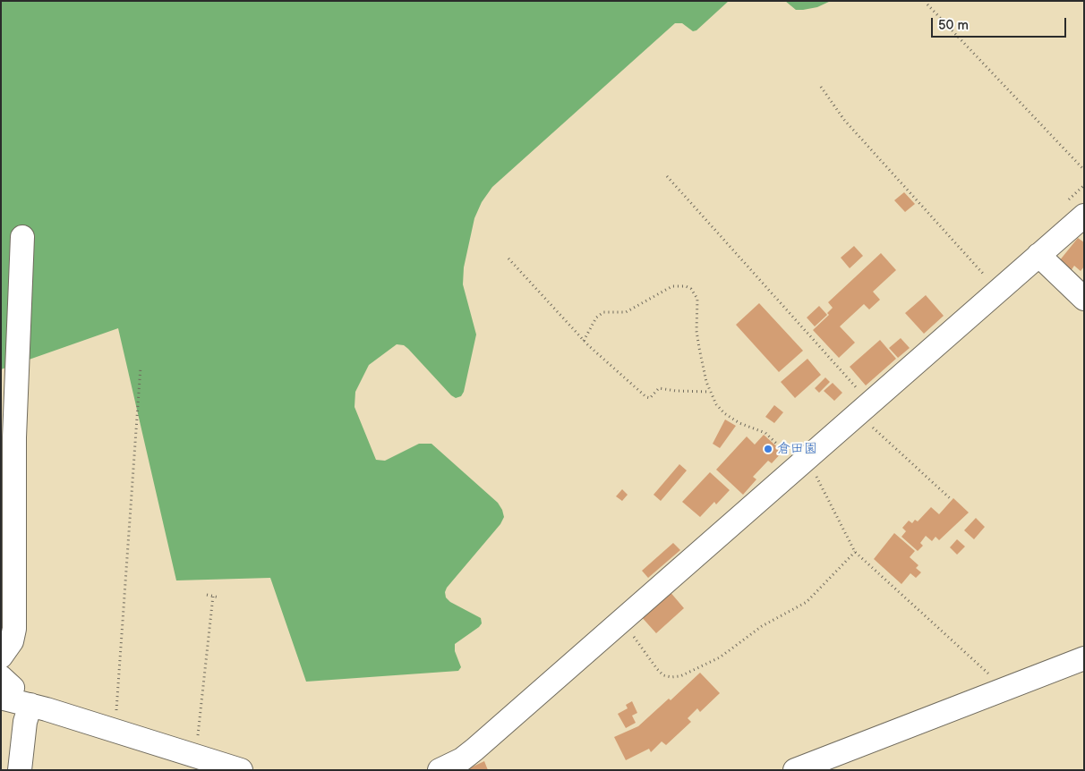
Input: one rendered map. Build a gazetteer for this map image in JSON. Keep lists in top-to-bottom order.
{
  "places": ["倉田園"],
  "scale_bar": "50 m"
}
